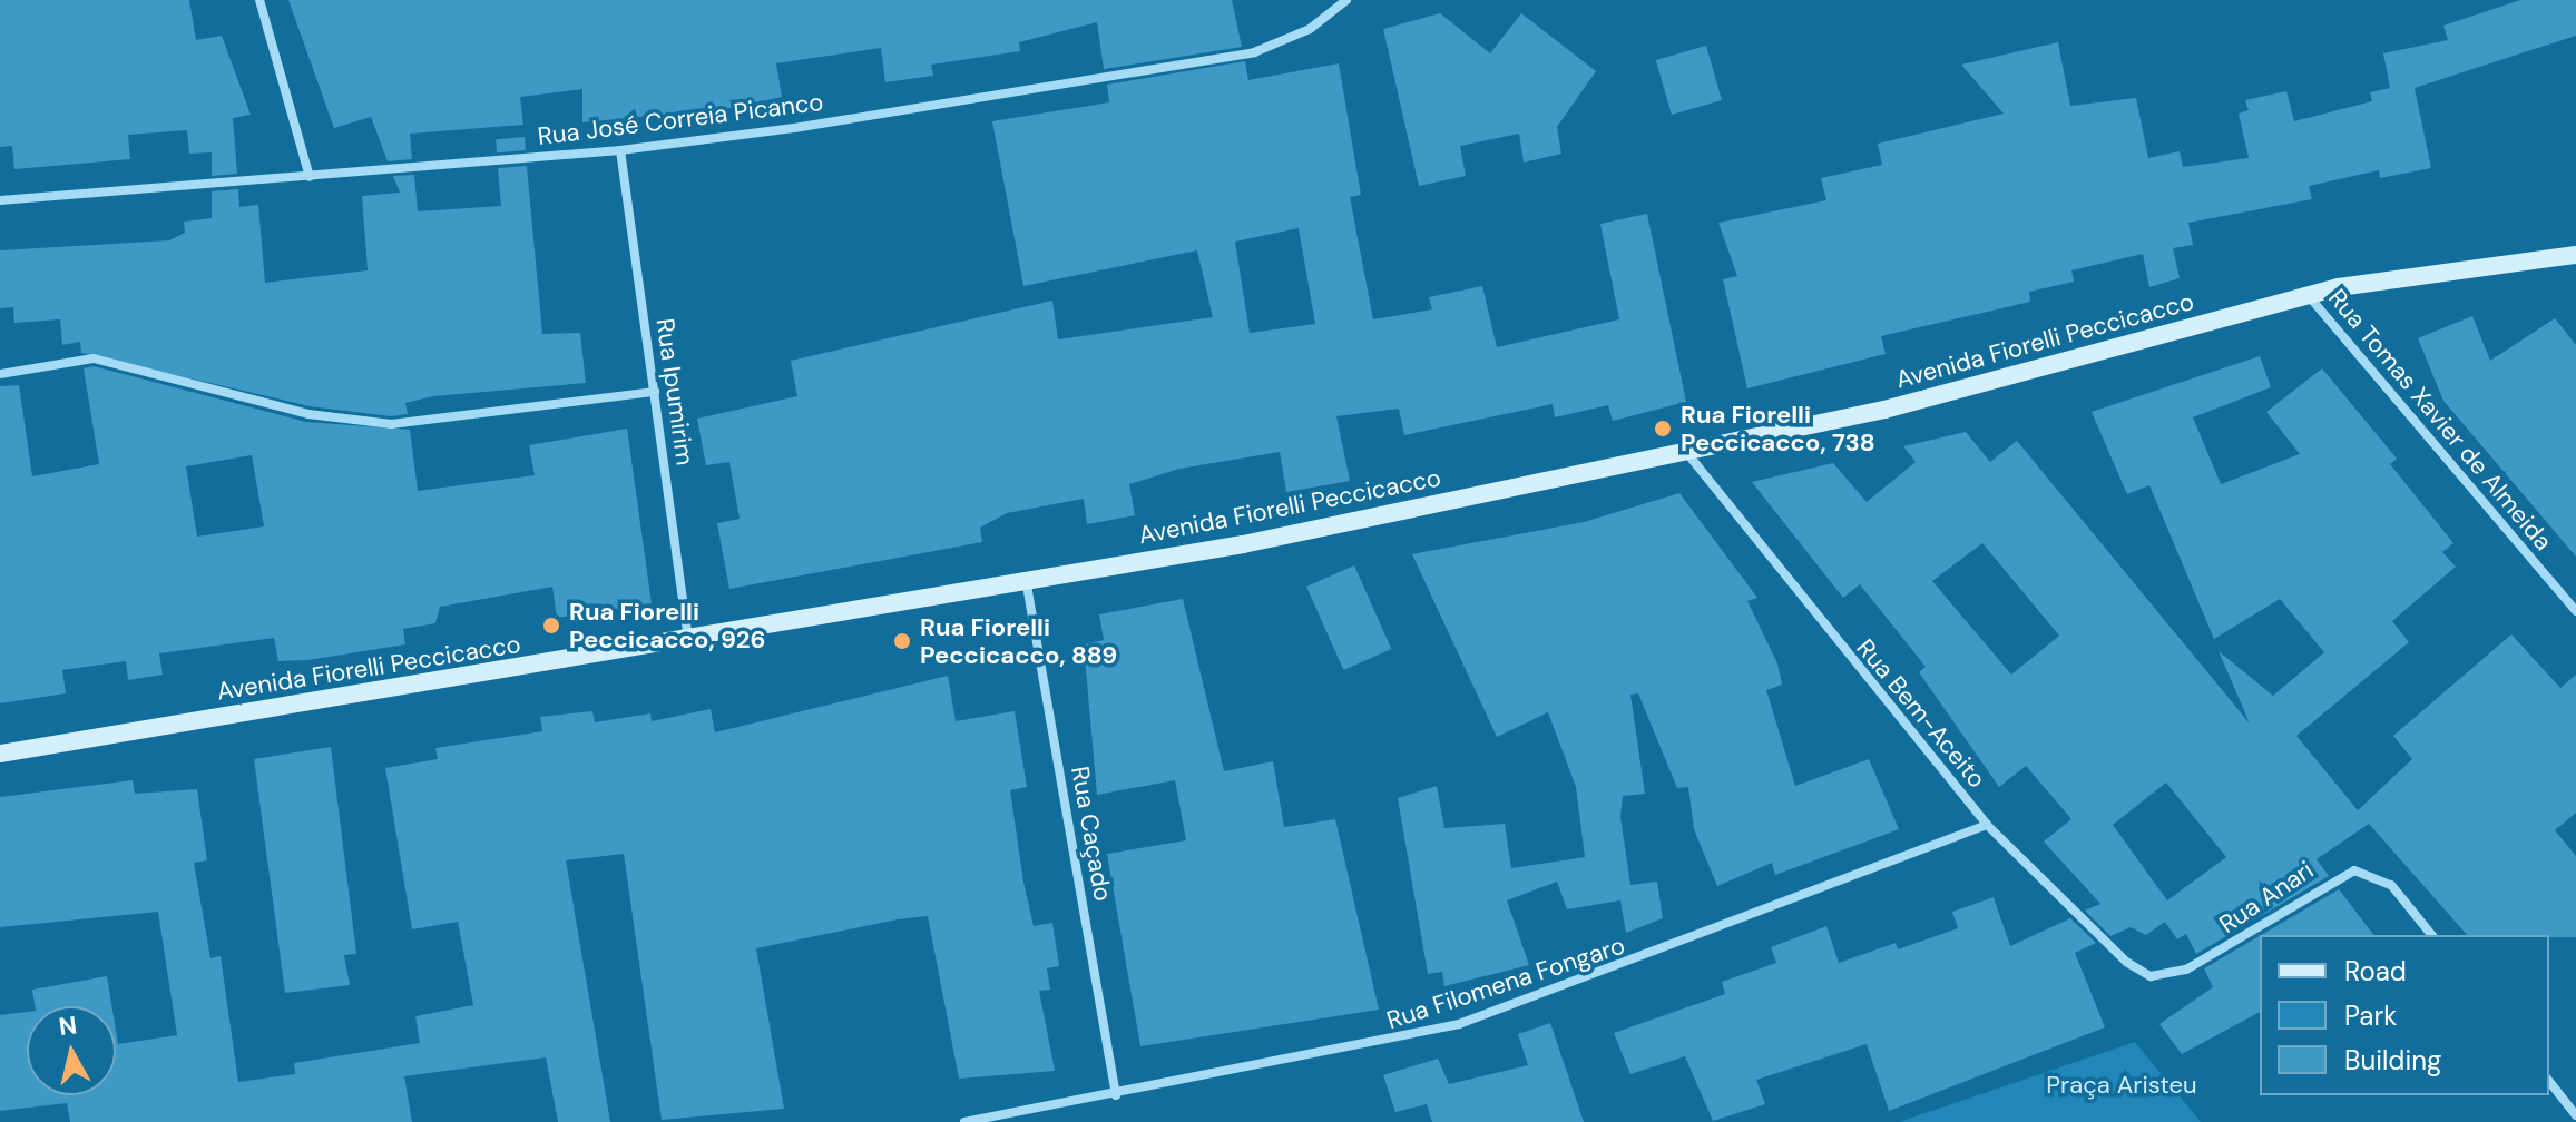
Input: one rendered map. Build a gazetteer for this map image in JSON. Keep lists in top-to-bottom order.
{
  "streets": {
    "main road": ["Avenida Fiorelli Peccicacco"],
    "street": [
      "Rua José Correia Picanco",
      "Rua Ipumirim",
      "Rua Tomas Xavier de Almeida",
      "Rua Bem-Aceito",
      "Rua Caçado",
      "Rua Anari",
      "Rua Filomena Fongaro"
    ]
  },
  "crossings": [
    ["Rua José Correia Picanco", "Rua Ipumirim"],
    ["Avenida Fiorelli Peccicacco", "Rua Ipumirim"],
    ["Avenida Fiorelli Peccicacco", "Rua Tomas Xavier de Almeida"],
    ["Avenida Fiorelli Peccicacco", "Rua Bem-Aceito"],
    ["Avenida Fiorelli Peccicacco", "Rua Caçado"],
    ["Rua Bem-Aceito", "Rua Anari"],
    ["Rua Bem-Aceito", "Rua Filomena Fongaro"],
    ["Rua Caçado", "Rua Filomena Fongaro"]
  ],
  "parks": ["Praça Aristeu"],
  "places": ["Rua Fiorelli Peccicacco, 738", "Rua Fiorelli Peccicacco, 926", "Rua Fiorelli Peccicacco, 889"],
  "legend": ["Road", "Park", "Building"],
  "north": "top"
}
